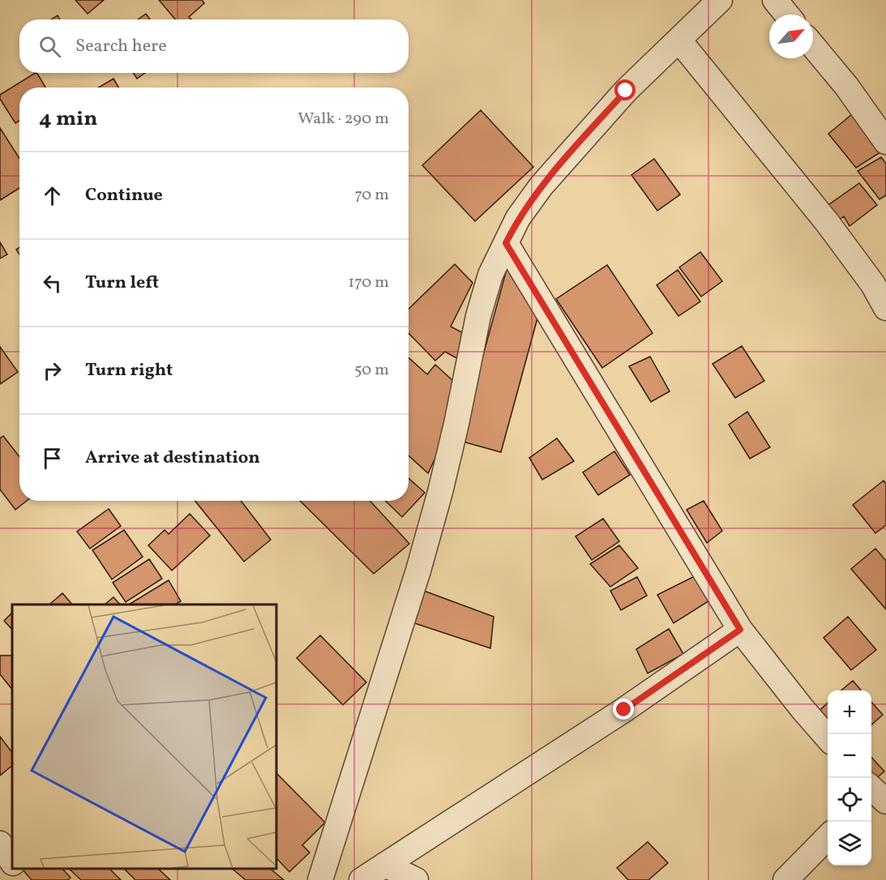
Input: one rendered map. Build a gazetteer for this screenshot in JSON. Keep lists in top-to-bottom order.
{
  "north": "top right",
  "page": {
    "search": "Search here",
    "heading": ["4 min", "Walk · 290 m"],
    "list": [
      ["Continue", "70 m"],
      ["Turn left", "170 m"],
      ["Turn right", "50 m"],
      "Arrive at destination"
    ],
    "map_buttons": ["+", "−"]
  }
}
